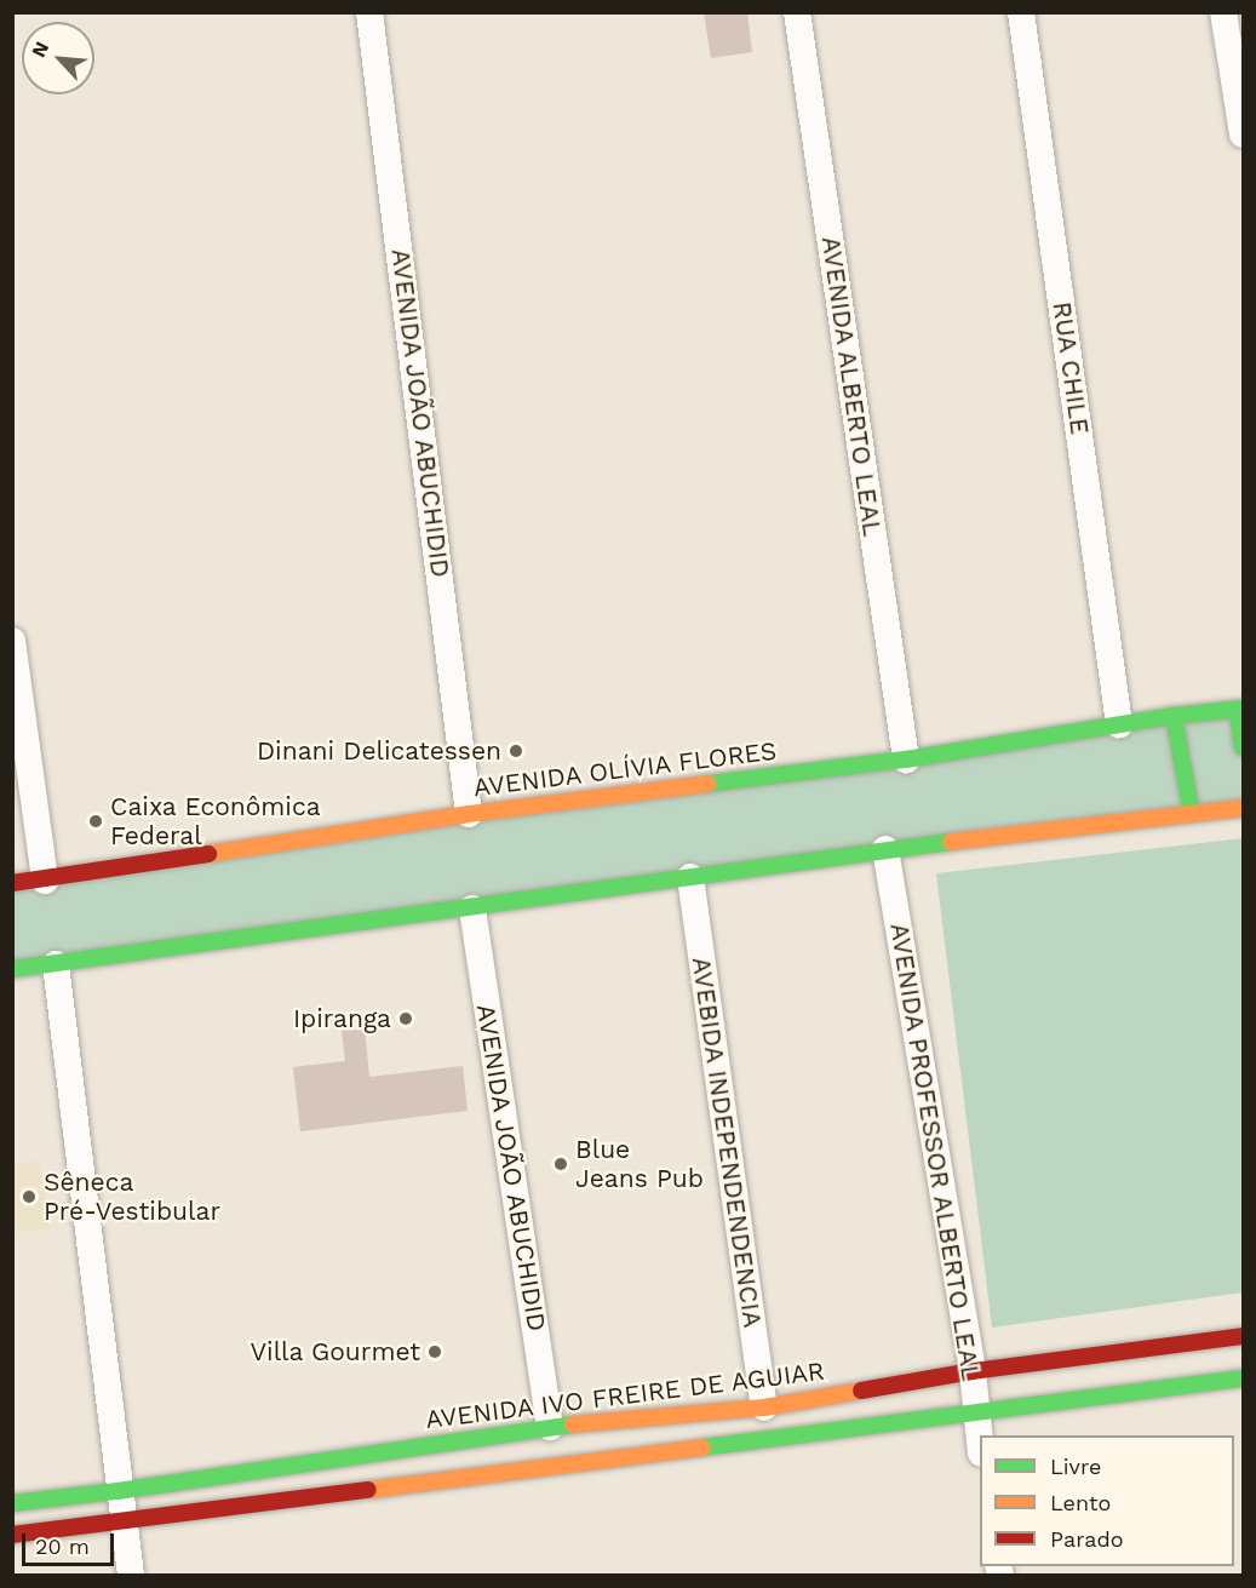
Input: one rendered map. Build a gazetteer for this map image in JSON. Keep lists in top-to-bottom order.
{
  "streets": {
    "main road": ["AVENIDA OLÍVIA FLORES", "AVENIDA IVO FREIRE DE AGUIAR"],
    "street": [
      "RUA CHILE",
      "AVENIDA ALBERTO LEAL",
      "AVENIDA JOÃO ABUCHIDID",
      "AVEBIDA INDEPENDENDENCIA",
      "AVENIDA PROFESSOR ALBERTO LEAL"
    ]
  },
  "crossings": [
    ["RUA CHILE", "AVENIDA OLÍVIA FLORES"],
    ["AVENIDA ALBERTO LEAL", "AVENIDA OLÍVIA FLORES"],
    ["AVENIDA JOÃO ABUCHIDID", "AVENIDA OLÍVIA FLORES"],
    ["AVENIDA JOÃO ABUCHIDID", "AVENIDA IVO FREIRE DE AGUIAR"],
    ["AVEBIDA INDEPENDENDENCIA", "AVENIDA IVO FREIRE DE AGUIAR"],
    ["AVENIDA PROFESSOR ALBERTO LEAL", "AVENIDA IVO FREIRE DE AGUIAR"]
  ],
  "places": [
    "Dinani Delicatessen",
    "Caixa Econômica Federal",
    "Ipiranga",
    "Blue Jeans Pub",
    "Sêneca Pré-Vestibular",
    "Villa Gourmet"
  ],
  "legend": ["Livre", "Lento", "Parado"],
  "scale_bar": "20 m",
  "north": "top left"
}
